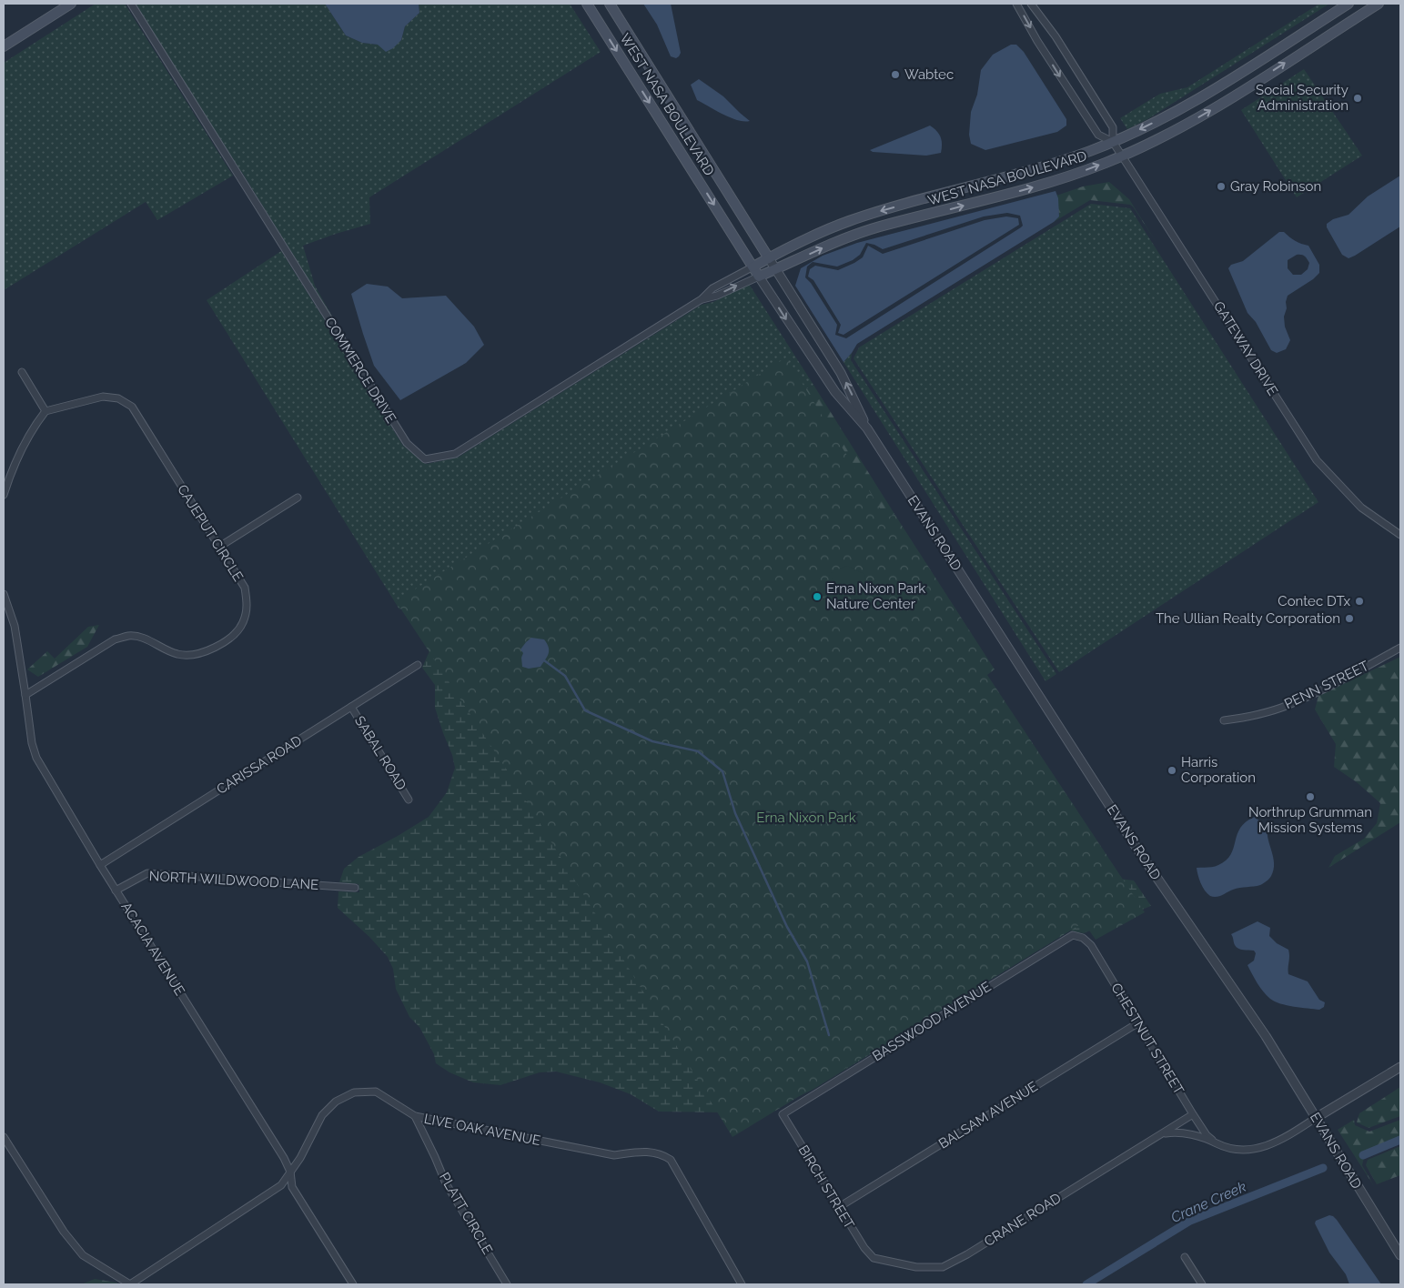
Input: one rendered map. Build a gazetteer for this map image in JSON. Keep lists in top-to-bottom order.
{
  "streets": {
    "main road": ["WEST NASA BOULEVARD"],
    "street": [
      "GATEWAY DRIVE",
      "COMMERCE DRIVE",
      "CAJEPUT CIRCLE",
      "EVANS ROAD",
      "PENN STREET",
      "SABAL ROAD",
      "CARISSA ROAD",
      "NORTH WILDWOOD LANE",
      "ACACIA AVENUE",
      "BASSWOOD AVENUE",
      "CHESTNUT STREET",
      "BALSAM AVENUE",
      "LIVE OAK AVENUE",
      "BIRCH STREET",
      "PLATT CIRCLE",
      "CRANE ROAD"
    ]
  },
  "crossings": [
    ["WEST NASA BOULEVARD", "GATEWAY DRIVE"],
    ["WEST NASA BOULEVARD", "COMMERCE DRIVE"],
    ["WEST NASA BOULEVARD", "EVANS ROAD"],
    ["COMMERCE DRIVE", "EVANS ROAD"],
    ["CAJEPUT CIRCLE", "ACACIA AVENUE"],
    ["SABAL ROAD", "CARISSA ROAD"],
    ["CARISSA ROAD", "ACACIA AVENUE"],
    ["NORTH WILDWOOD LANE", "ACACIA AVENUE"],
    ["ACACIA AVENUE", "LIVE OAK AVENUE"],
    ["BASSWOOD AVENUE", "CHESTNUT STREET"],
    ["BASSWOOD AVENUE", "BIRCH STREET"],
    ["CHESTNUT STREET", "BALSAM AVENUE"],
    ["CHESTNUT STREET", "CRANE ROAD"],
    ["BALSAM AVENUE", "BIRCH STREET"],
    ["LIVE OAK AVENUE", "PLATT CIRCLE"],
    ["BIRCH STREET", "CRANE ROAD"]
  ],
  "water": ["Crane Creek"],
  "parks": ["Erna Nixon Park"],
  "places": [
    "Wabtec",
    "Social Security Administration",
    "Gray Robinson",
    "Erna Nixon Park Nature Center",
    "Contec DTx",
    "The Ullian Realty Corporation",
    "Harris Corporation",
    "Northrup Grumman Mission Systems"
  ]
}
